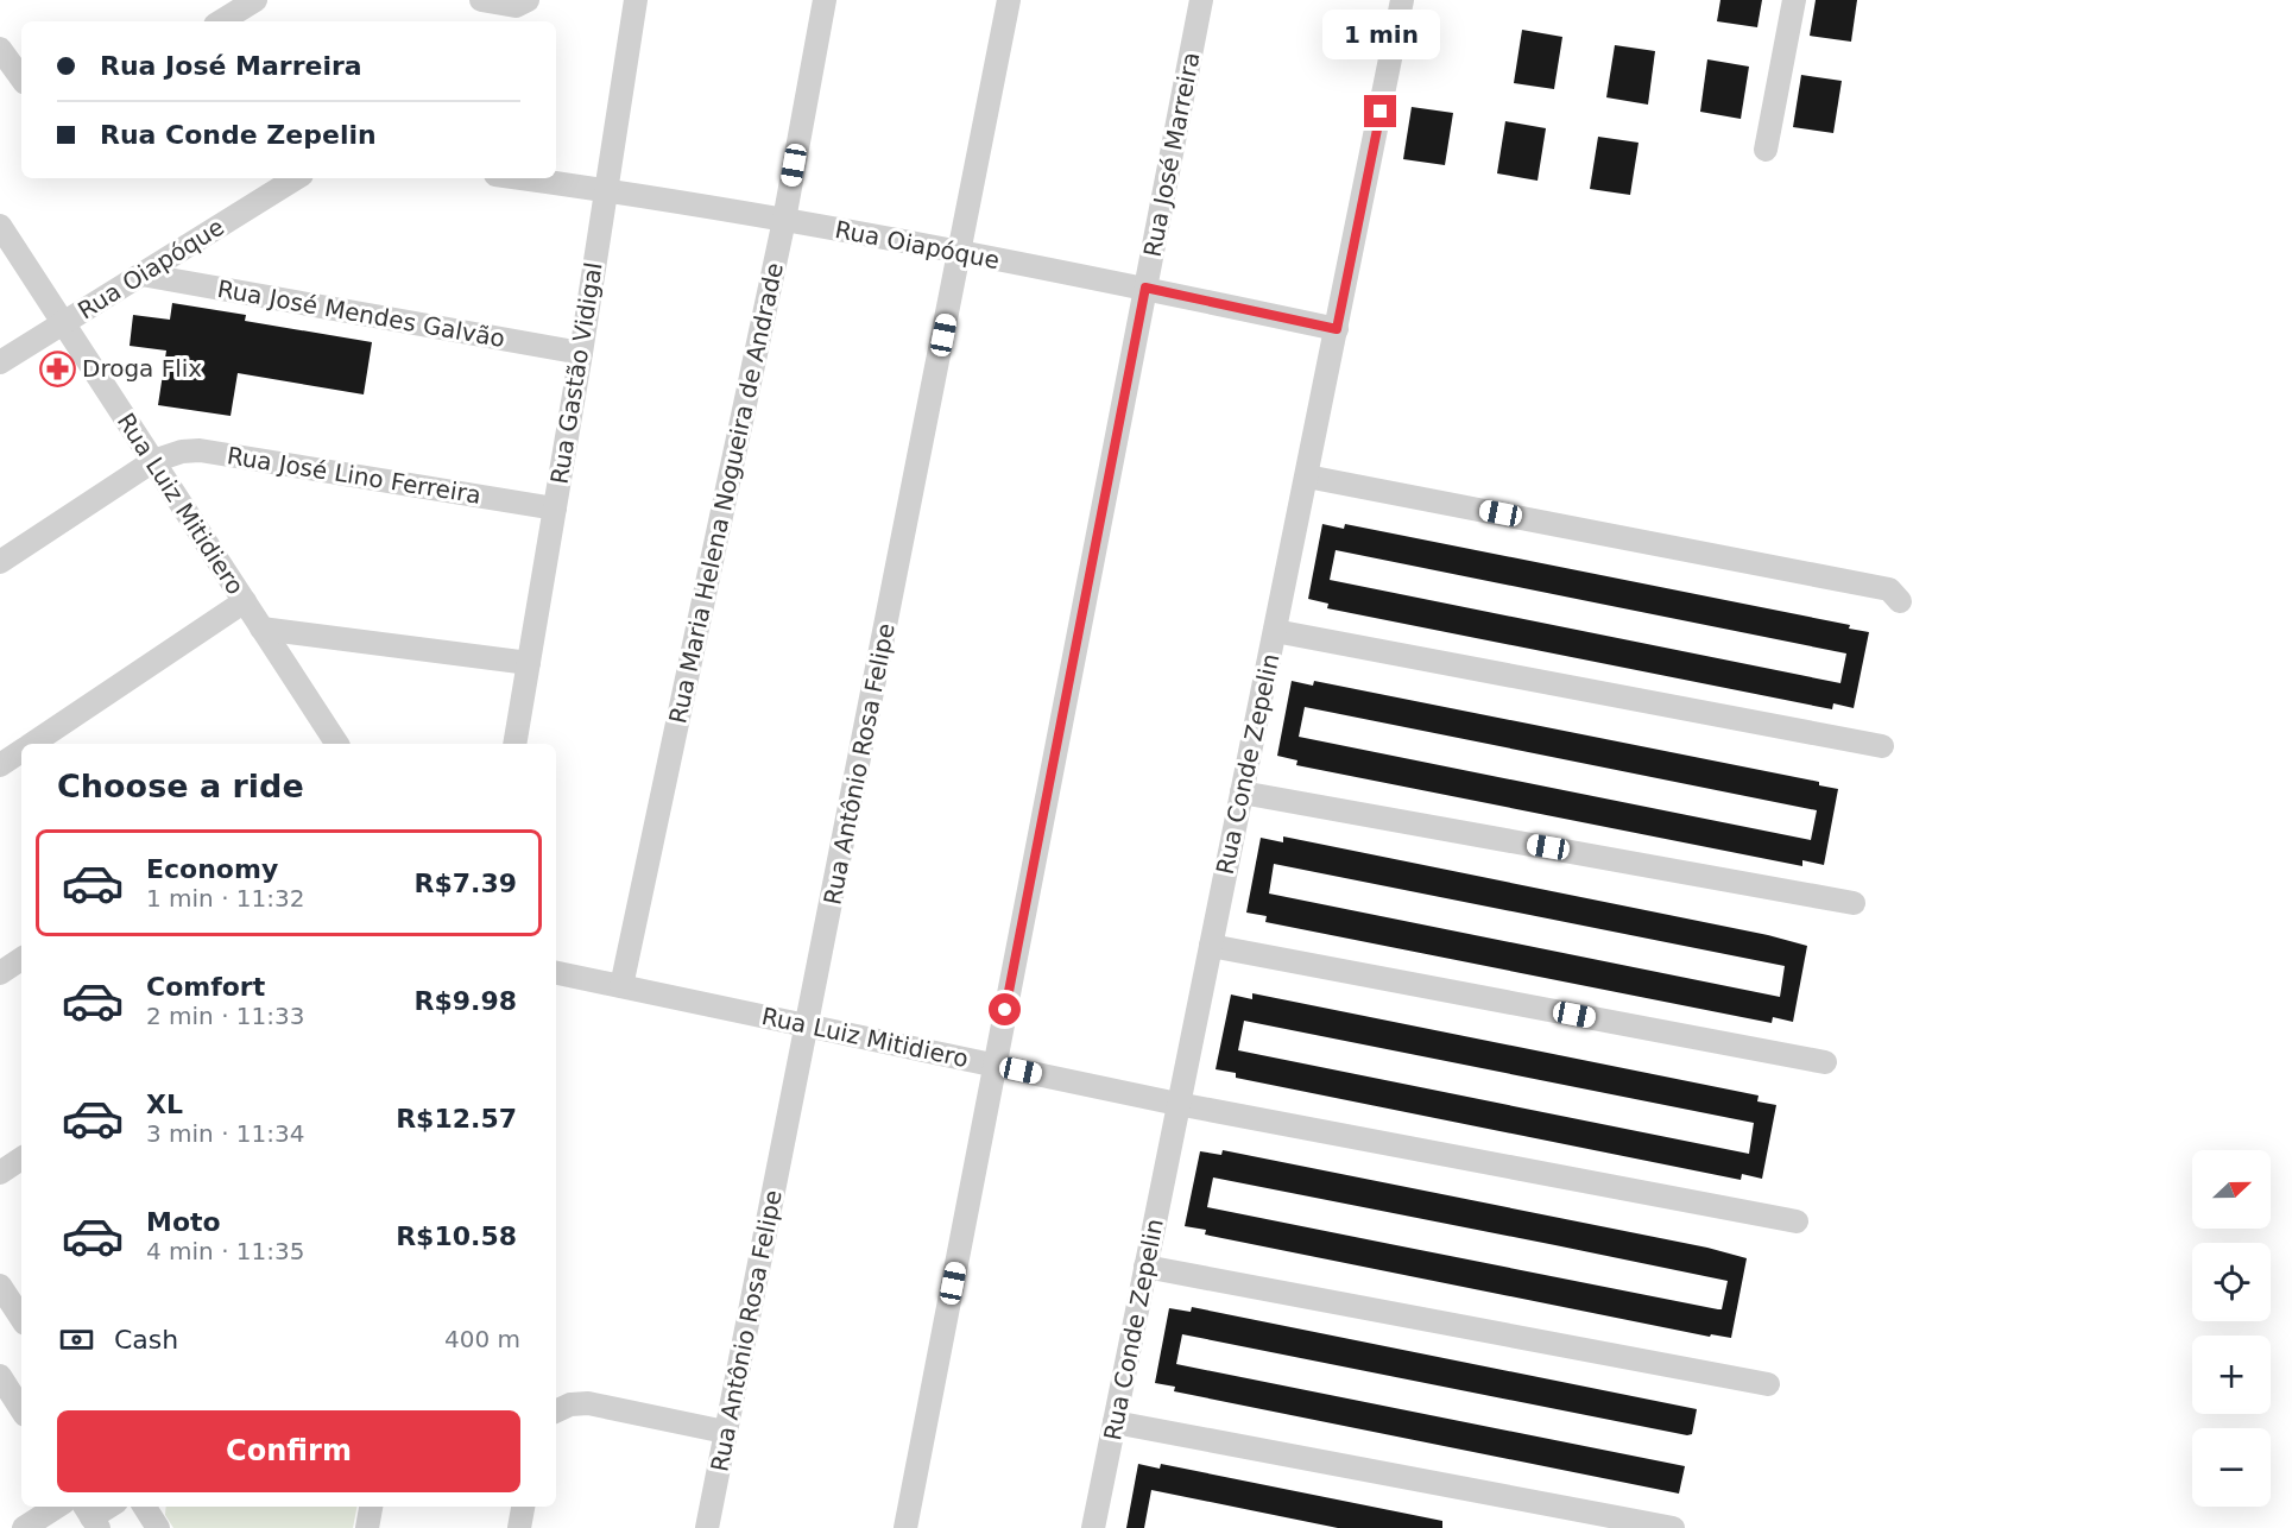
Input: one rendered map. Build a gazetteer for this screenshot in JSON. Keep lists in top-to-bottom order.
{
  "streets": {
    "street": [
      "Rua José Marreira",
      "Rua Oiapóque",
      "Rua José Mendes Galvão",
      "Rua Gastão Vidigal",
      "Rua José Lino Ferreira",
      "Rua Maria Helena Nogueira de Andrade",
      "Rua Luiz Mitidiero",
      "Rua Antônio Rosa Felipe",
      "Rua Conde Zepelin"
    ]
  },
  "crossings": [
    ["Rua José Marreira", "Rua Oiapóque"],
    ["Rua José Marreira", "Rua Luiz Mitidiero"],
    ["Rua Oiapóque", "Rua José Mendes Galvão"],
    ["Rua Oiapóque", "Rua Gastão Vidigal"],
    ["Rua Oiapóque", "Rua Maria Helena Nogueira de Andrade"],
    ["Rua Oiapóque", "Rua Luiz Mitidiero"],
    ["Rua Oiapóque", "Rua Antônio Rosa Felipe"],
    ["Rua Oiapóque", "Rua Conde Zepelin"],
    ["Rua José Mendes Galvão", "Rua Gastão Vidigal"],
    ["Rua Gastão Vidigal", "Rua José Lino Ferreira"],
    ["Rua José Lino Ferreira", "Rua Luiz Mitidiero"],
    ["Rua Maria Helena Nogueira de Andrade", "Rua Luiz Mitidiero"],
    ["Rua Luiz Mitidiero", "Rua Antônio Rosa Felipe"],
    ["Rua Luiz Mitidiero", "Rua Conde Zepelin"]
  ],
  "places": {
    "pharmacy": ["Droga Flix"]
  },
  "north": "right",
  "page": {
    "bubble": "1 min",
    "banner": ["Rua José Marreira", "Rua Conde Zepelin"],
    "heading": "Choose a ride",
    "list": [
      {
        "name": "Economy",
        "note": "1 min · 11:32",
        "value": "R$7.39"
      },
      {
        "name": "Comfort",
        "note": "2 min · 11:33",
        "value": "R$9.98"
      },
      {
        "name": "XL",
        "note": "3 min · 11:34",
        "value": "R$12.57"
      },
      {
        "name": "Moto",
        "note": "4 min · 11:35",
        "value": "R$10.58"
      }
    ],
    "map_buttons": ["+", "−"],
    "pay": ["Cash", "400 m"],
    "buttons": "Confirm"
  }
}
